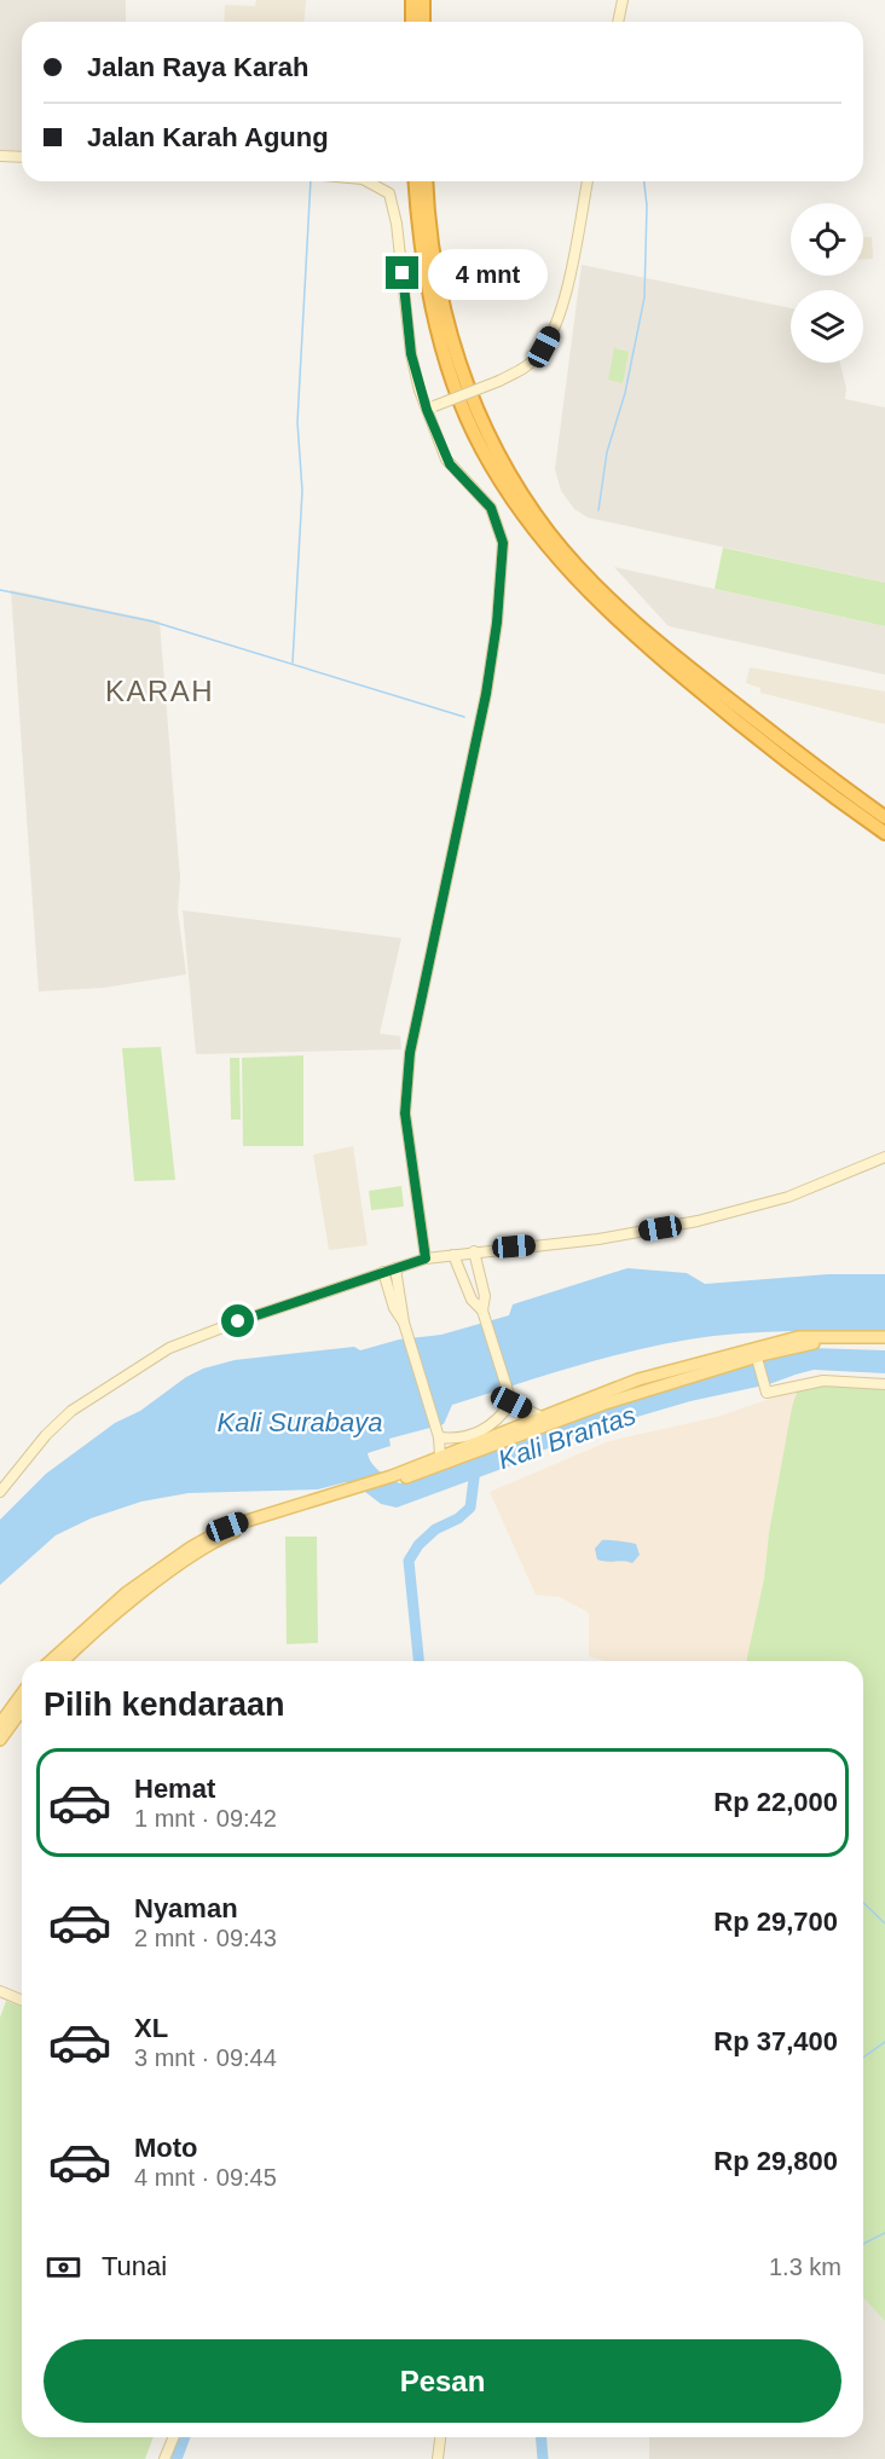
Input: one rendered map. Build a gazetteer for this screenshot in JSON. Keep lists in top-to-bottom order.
{
  "districts": ["KARAH"],
  "water": ["Kali Surabaya", "Kali Brantas"],
  "page": {
    "banner": ["Jalan Raya Karah", "Jalan Karah Agung"],
    "bubble": "4 mnt",
    "heading": "Pilih kendaraan",
    "list": [
      {
        "name": "Hemat",
        "note": "1 mnt · 09:42",
        "value": "Rp 22,000"
      },
      {
        "name": "Nyaman",
        "note": "2 mnt · 09:43",
        "value": "Rp 29,700"
      },
      {
        "name": "XL",
        "note": "3 mnt · 09:44",
        "value": "Rp 37,400"
      },
      {
        "name": "Moto",
        "note": "4 mnt · 09:45",
        "value": "Rp 29,800"
      }
    ],
    "pay": ["Tunai", "1.3 km"],
    "buttons": "Pesan"
  }
}
